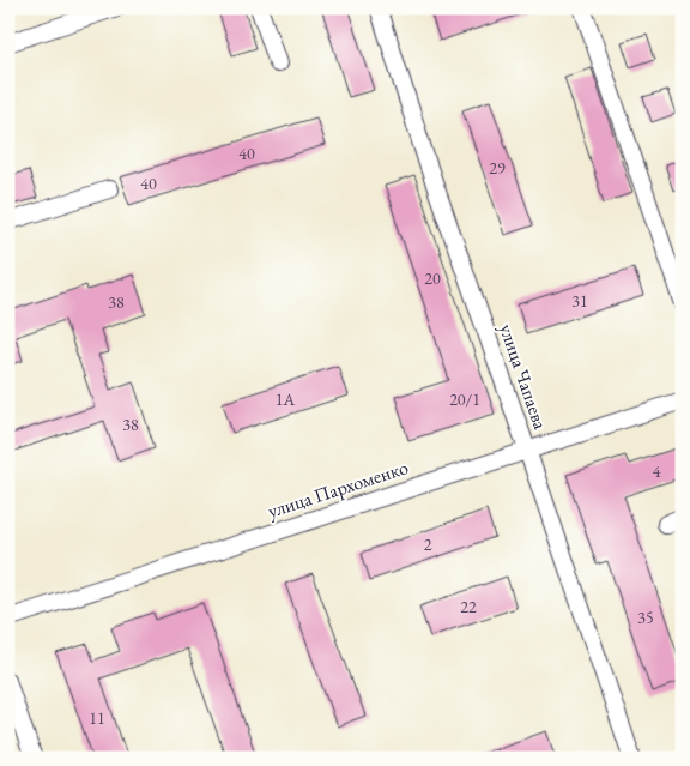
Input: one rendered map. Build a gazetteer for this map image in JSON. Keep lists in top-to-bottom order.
{
  "streets": {
    "street": ["улица Чапаева", "улица Пархоменко"]
  },
  "crossings": [
    ["улица Чапаева", "улица Пархоменко"]
  ],
  "house_numbers": [
    "40",
    "29",
    "40",
    "20",
    "31",
    "38",
    "1А",
    "20/1",
    "38",
    "4",
    "2",
    "22",
    "35",
    "11"
  ]
}
